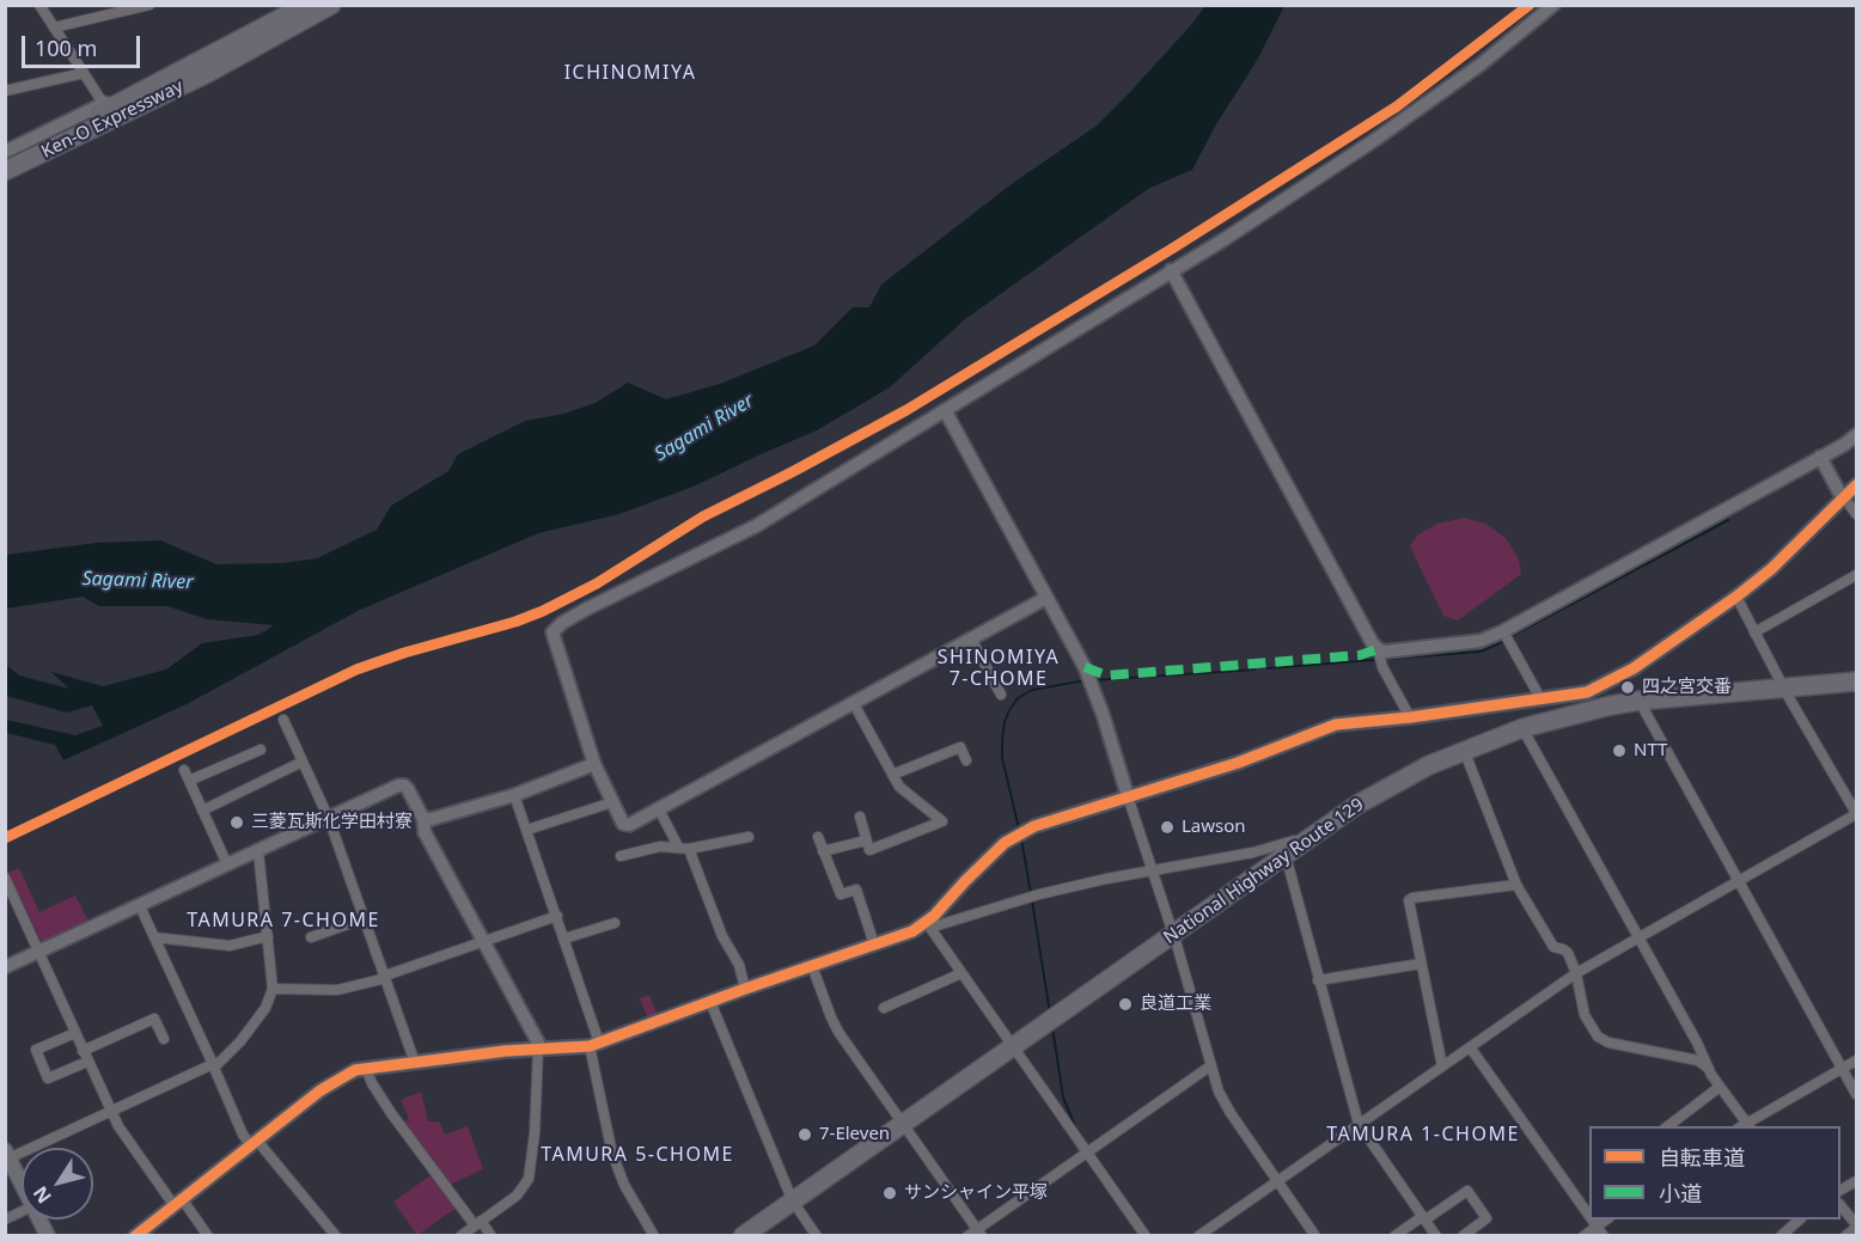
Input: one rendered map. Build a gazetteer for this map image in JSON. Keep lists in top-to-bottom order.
{
  "streets": {
    "highway": ["Ken-O Expressway", "National Highway Route 129"]
  },
  "districts": [
    "ICHINOMIYA",
    "SHINOMIYA 7-CHOME",
    "TAMURA 7-CHOME",
    "TAMURA 1-CHOME",
    "TAMURA 5-CHOME"
  ],
  "water": ["Sagami River"],
  "places": [
    "四之宮交番",
    "NTT",
    "三菱瓦斯化学田村寮",
    "Lawson",
    "良道工業",
    "7-Eleven",
    "サンシャイン平塚"
  ],
  "legend": ["自転車道", "小道"],
  "scale_bar": "100 m",
  "north": "bottom left"
}
